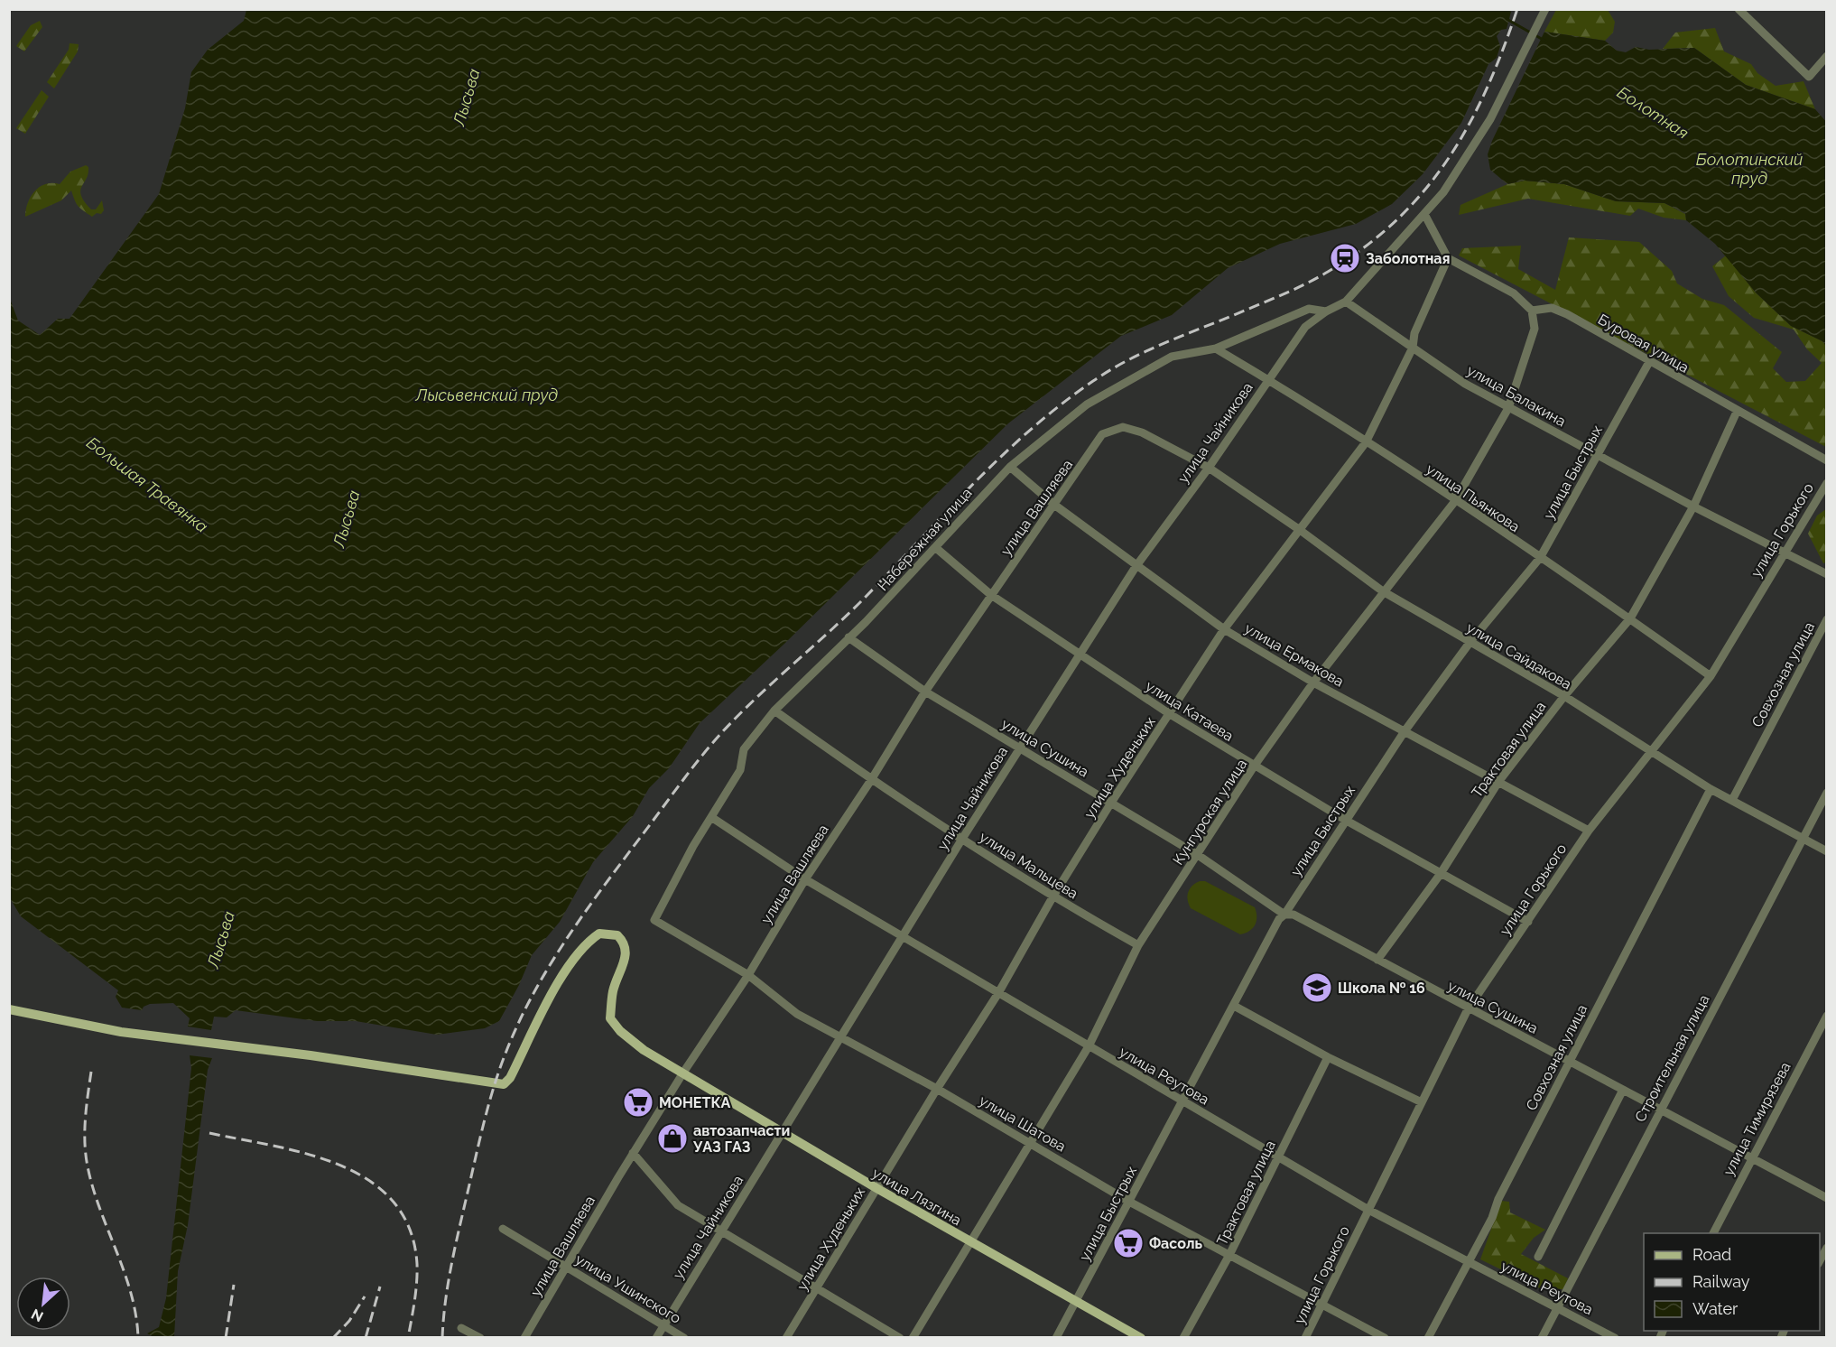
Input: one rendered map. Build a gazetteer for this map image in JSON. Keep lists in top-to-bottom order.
{
  "streets": {
    "main road": ["улица Лязгина"],
    "street": [
      "Буровая улица",
      "улица Балакина",
      "улица Чайникова",
      "улица Быстрых",
      "улица Пьянкова",
      "улица Вашляева",
      "улица Горького",
      "Набережная улица",
      "улица Ермакова",
      "улица Сайдакова",
      "Совхозная улица",
      "улица Катаева",
      "улица Сушина",
      "Трактовая улица",
      "улица Худеньких",
      "Кунгурская улица",
      "улица Мальцева",
      "Строительная улица",
      "улица Реутова",
      "улица Тимирязева",
      "улица Шатова",
      "улица Ушинского"
    ]
  },
  "crossings": [
    ["Буровая улица", "улица Быстрых"],
    ["Буровая улица", "Трактовая улица"],
    ["Буровая улица", "Кунгурская улица"],
    ["улица Балакина", "улица Чайникова"],
    ["улица Балакина", "улица Быстрых"],
    ["улица Балакина", "улица Горького"],
    ["улица Балакина", "Трактовая улица"],
    ["улица Балакина", "улица Худеньких"],
    ["улица Балакина", "Кунгурская улица"],
    ["улица Чайникова", "улица Пьянкова"],
    ["улица Чайникова", "Набережная улица"],
    ["улица Чайникова", "улица Ермакова"],
    ["улица Чайникова", "улица Сайдакова"],
    ["улица Чайникова", "улица Катаева"],
    ["улица Чайникова", "улица Сушина"],
    ["улица Чайникова", "улица Мальцева"],
    ["улица Чайникова", "улица Реутова"],
    ["улица Чайникова", "улица Шатова"],
    ["улица Чайникова", "улица Лязгина"],
    ["улица Чайникова", "улица Ушинского"],
    ["улица Быстрых", "улица Пьянкова"],
    ["улица Быстрых", "улица Ермакова"],
    ["улица Быстрых", "улица Сайдакова"],
    ["улица Быстрых", "улица Катаева"],
    ["улица Быстрых", "улица Сушина"],
    ["улица Быстрых", "улица Реутова"],
    ["улица Быстрых", "улица Шатова"],
    ["улица Быстрых", "улица Лязгина"],
    ["улица Пьянкова", "улица Горького"],
    ["улица Пьянкова", "Набережная улица"],
    ["улица Пьянкова", "Трактовая улица"],
    ["улица Пьянкова", "улица Худеньких"],
    ["улица Пьянкова", "Кунгурская улица"],
    ["улица Вашляева", "улица Ермакова"],
    ["улица Вашляева", "улица Сайдакова"],
    ["улица Вашляева", "улица Катаева"],
    ["улица Вашляева", "улица Сушина"],
    ["улица Вашляева", "улица Мальцева"],
    ["улица Вашляева", "улица Реутова"],
    ["улица Вашляева", "улица Шатова"],
    ["улица Вашляева", "улица Лязгина"],
    ["улица Вашляева", "улица Ушинского"],
    ["улица Горького", "улица Ермакова"],
    ["улица Горького", "улица Сайдакова"],
    ["улица Горького", "улица Катаева"],
    ["улица Горького", "улица Сушина"],
    ["улица Горького", "улица Реутова"],
    ["улица Горького", "улица Шатова"],
    ["Набережная улица", "улица Ермакова"],
    ["Набережная улица", "улица Катаева"],
    ["Набережная улица", "улица Сушина"],
    ["Набережная улица", "улица Мальцева"],
    ["Набережная улица", "улица Реутова"],
    ["Набережная улица", "улица Шатова"],
    ["улица Ермакова", "Трактовая улица"],
    ["улица Ермакова", "улица Худеньких"],
    ["улица Ермакова", "Кунгурская улица"],
    ["улица Сайдакова", "Совхозная улица"],
    ["улица Сайдакова", "Трактовая улица"],
    ["улица Сайдакова", "улица Худеньких"],
    ["улица Сайдакова", "Кунгурская улица"],
    ["улица Сайдакова", "Строительная улица"],
    ["Совхозная улица", "улица Сушина"],
    ["Совхозная улица", "улица Реутова"],
    ["улица Катаева", "Трактовая улица"],
    ["улица Катаева", "улица Худеньких"],
    ["улица Катаева", "Кунгурская улица"],
    ["улица Сушина", "Трактовая улица"],
    ["улица Сушина", "улица Худеньких"],
    ["улица Сушина", "Кунгурская улица"],
    ["улица Сушина", "Строительная улица"],
    ["улица Сушина", "улица Тимирязева"],
    ["Трактовая улица", "улица Реутова"],
    ["Трактовая улица", "улица Шатова"],
    ["улица Худеньких", "улица Мальцева"],
    ["улица Худеньких", "улица Реутова"],
    ["улица Худеньких", "улица Шатова"],
    ["улица Худеньких", "улица Лязгина"],
    ["Кунгурская улица", "улица Мальцева"],
    ["Кунгурская улица", "улица Реутова"],
    ["Кунгурская улица", "улица Шатова"],
    ["Кунгурская улица", "улица Лязгина"],
    ["Строительная улица", "улица Реутова"]
  ],
  "water": [
    "Лысьва",
    "Болотная",
    "Болотинский пруд",
    "Лысьвенский пруд",
    "Большая Травянка"
  ],
  "places": {
    "station": ["Заболотная"],
    "school or university": ["Школа № 16"],
    "supermarket": ["МОНЕТКА", "Фасоль"],
    "shop": ["автозапчасти УАЗ ГАЗ"]
  },
  "legend": ["Road", "Railway", "Water"],
  "north": "bottom left"
}
